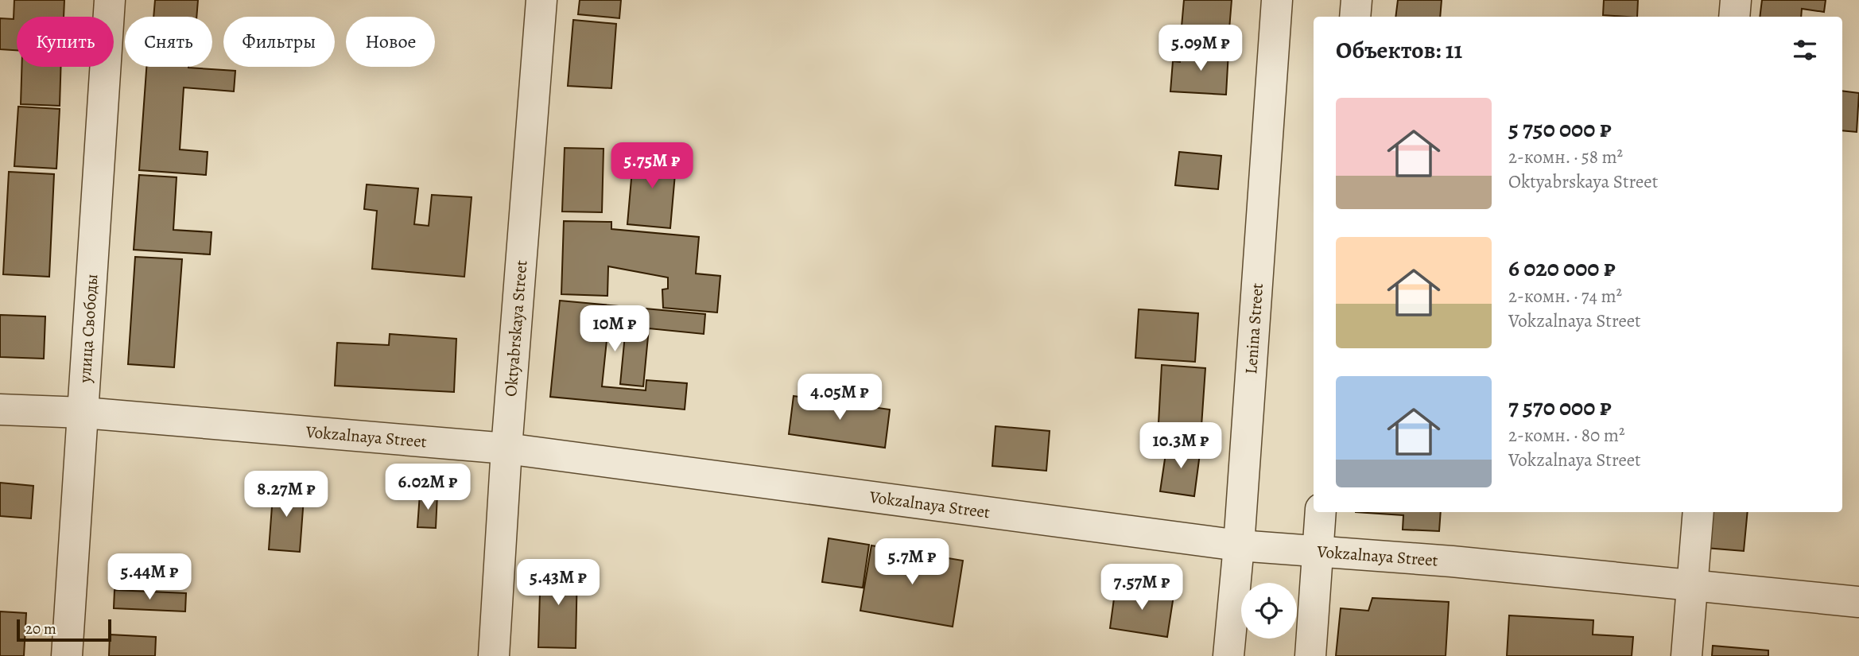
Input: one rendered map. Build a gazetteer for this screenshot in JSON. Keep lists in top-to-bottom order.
{
  "streets": {
    "street": [
      "Oktyabrskaya Street",
      "улица Свободы",
      "Lenina Street",
      "Vokzalnaya Street"
    ]
  },
  "crossings": [
    ["Oktyabrskaya Street", "Vokzalnaya Street"],
    ["улица Свободы", "Vokzalnaya Street"],
    ["Lenina Street", "Vokzalnaya Street"]
  ],
  "scale_bar": "20 m",
  "page": {
    "chip": [
      "Купить",
      "Снять",
      "Фильтры",
      "Новое"
    ],
    "heading": "Объектов: 11",
    "price": [
      "5.09M ₽",
      "5.75M ₽",
      "10M ₽",
      "4.05M ₽",
      "10.3M ₽",
      "6.02M ₽",
      "8.27M ₽",
      "5.7M ₽",
      "5.44M ₽",
      "5.43M ₽",
      "7.57M ₽"
    ],
    "list": [
      {
        "name": "5 750 000 ₽",
        "note": "2-комн. · 58 m² · Oktyabrskaya Street"
      },
      {
        "name": "6 020 000 ₽",
        "note": "2-комн. · 74 m² · Vokzalnaya Street"
      },
      {
        "name": "7 570 000 ₽",
        "note": "2-комн. · 80 m² · Vokzalnaya Street"
      }
    ],
    "scale": "20 m"
  }
}
